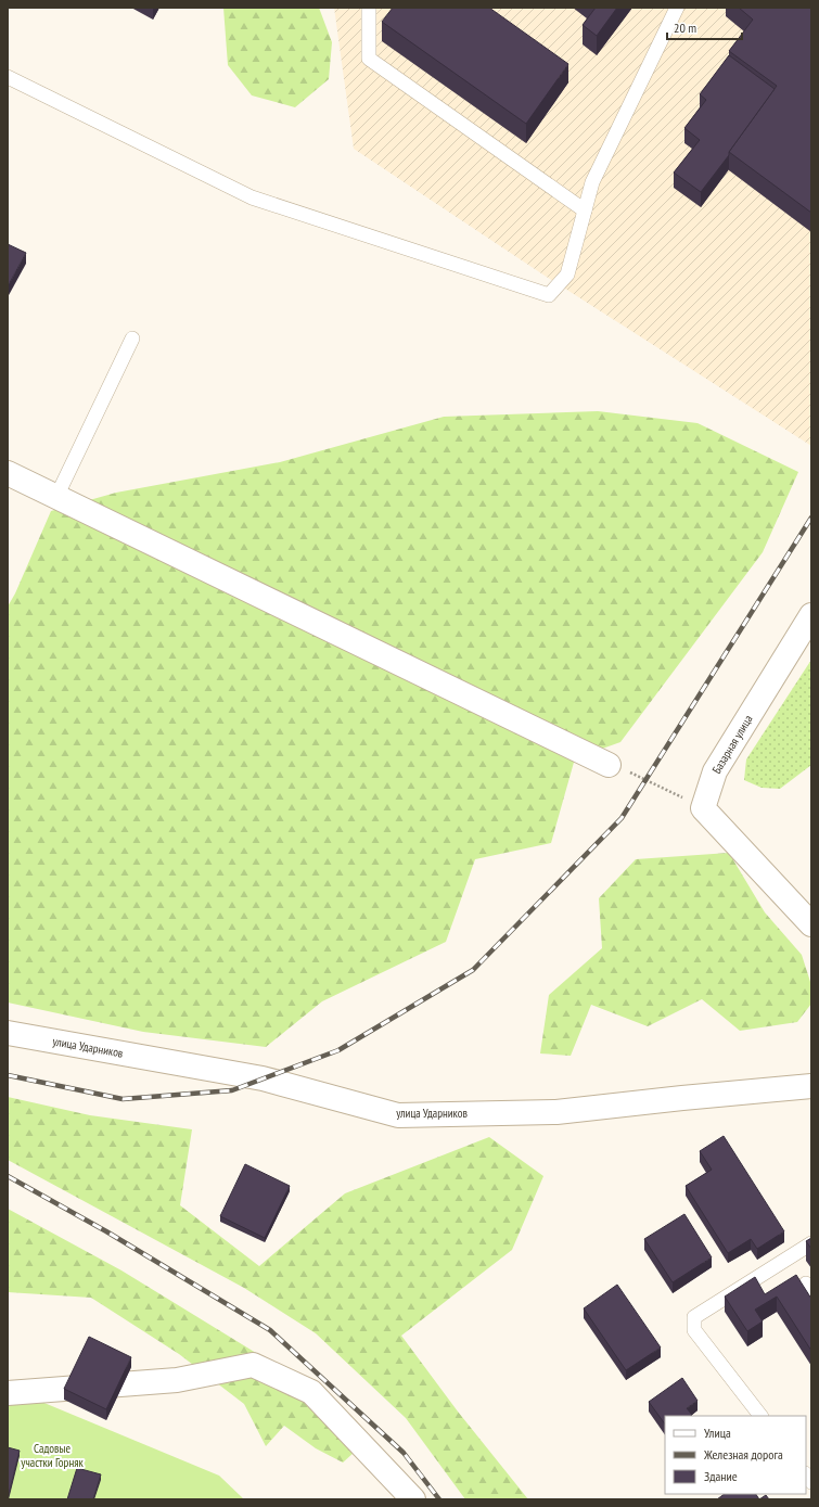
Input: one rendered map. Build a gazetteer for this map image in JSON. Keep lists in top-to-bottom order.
{
  "streets": {
    "street": ["Базарная улица", "улица Ударников"]
  },
  "parks": ["Садовые участки Горняк"],
  "legend": ["Улица", "Железная дорога", "Здание"],
  "scale_bar": "20 m"
}
